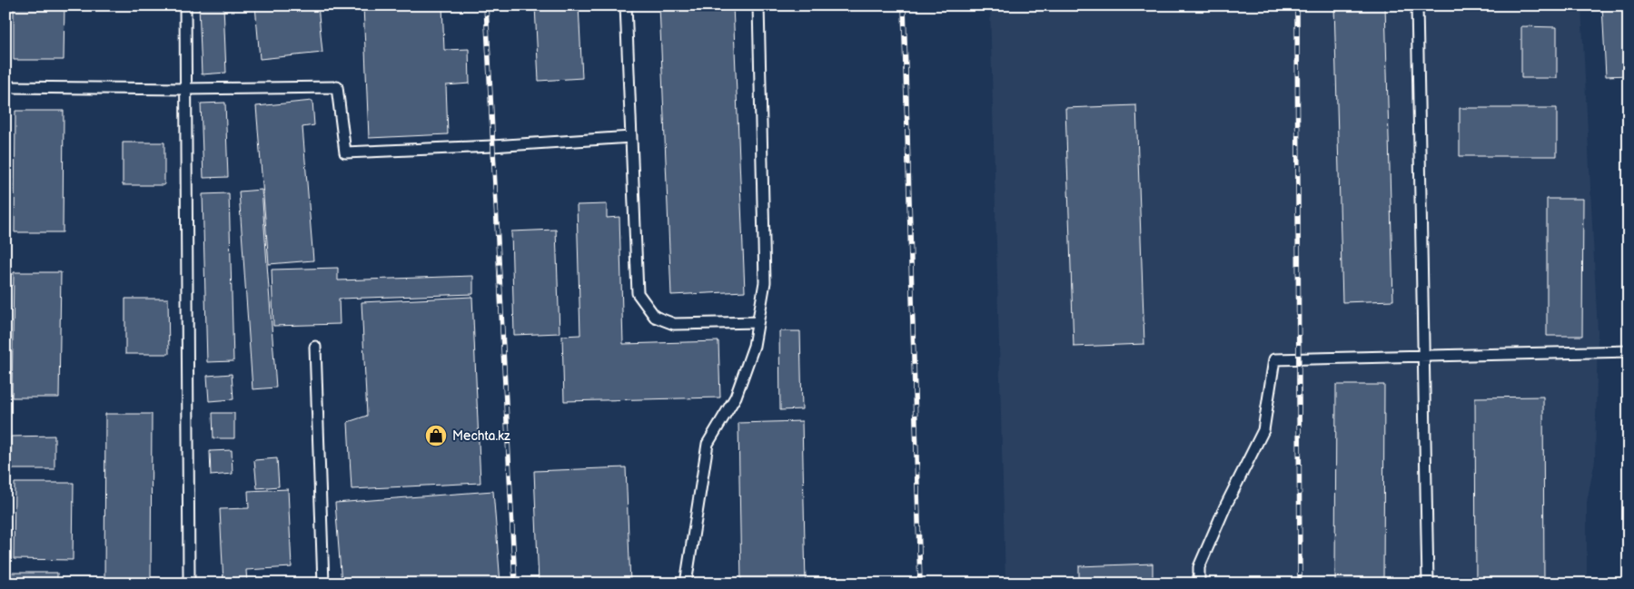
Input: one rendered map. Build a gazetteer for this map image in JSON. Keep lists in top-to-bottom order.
{
  "places": {
    "shop": ["Mechta.kz"]
  }
}
